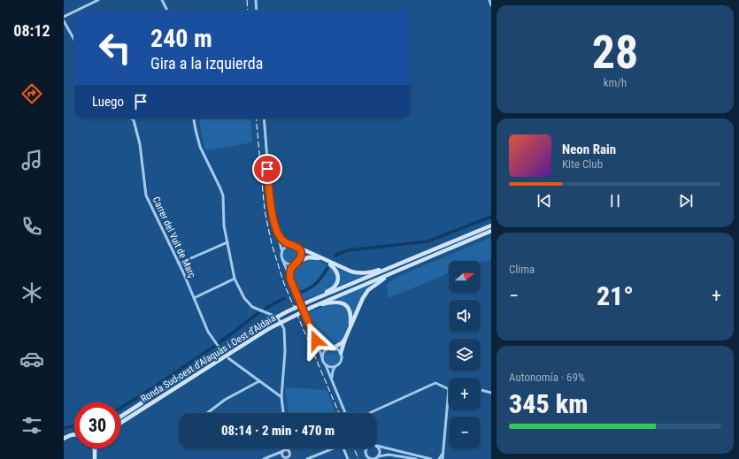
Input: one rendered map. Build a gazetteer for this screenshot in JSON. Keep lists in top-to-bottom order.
{
  "streets": {
    "main road": ["Ronda Sud-oest d'Alaquàs i Oest d'Aldaia"],
    "street": ["Carrer del Vuit de Març"]
  },
  "north": "right",
  "page": {
    "tabs": "08:12",
    "tile": [
      ["28", "km/h"],
      "Clima",
      ["Autonomía · 69%", "345 km"]
    ],
    "turn": ["240 m", "Gira a la izquierda"],
    "then": "Luego",
    "song": ["Neon Rain", "Kite Club"],
    "map_buttons": ["+", "−"],
    "heat": ["−", "21°", "+"],
    "limit": "30",
    "trip": "08:14 · 2 min · 470 m"
  }
}
